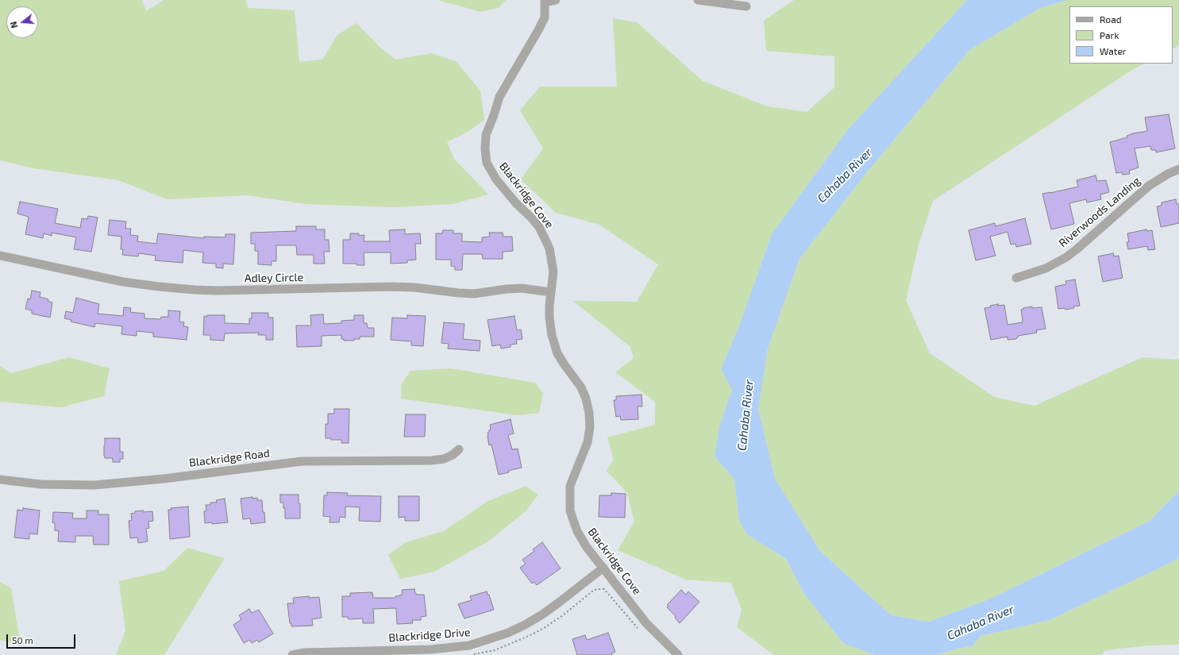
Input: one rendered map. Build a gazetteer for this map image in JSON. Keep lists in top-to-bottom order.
{
  "streets": {
    "street": [
      "Blackridge Cove",
      "Riverwoods Landing",
      "Adley Circle",
      "Blackridge Road",
      "Blackridge Drive"
    ]
  },
  "crossings": [
    ["Blackridge Cove", "Adley Circle"],
    ["Blackridge Cove", "Blackridge Drive"]
  ],
  "water": ["Cahaba River"],
  "legend": ["Road", "Park", "Water"],
  "scale_bar": "50 m",
  "north": "left"
}
